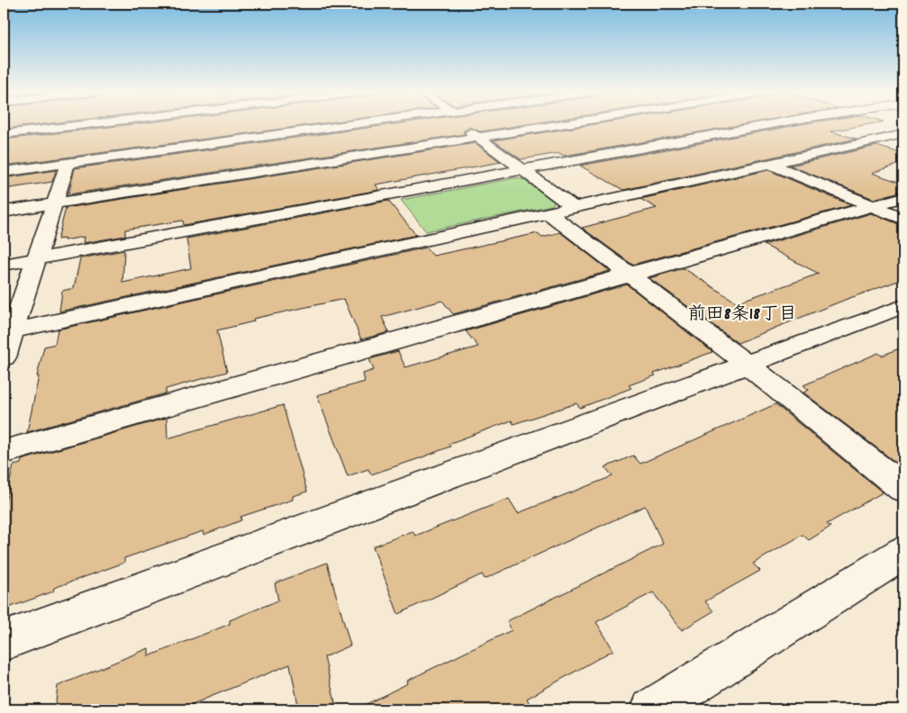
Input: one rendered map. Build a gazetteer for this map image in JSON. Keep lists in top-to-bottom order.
{
  "districts": ["前田8条18丁目"]
}
